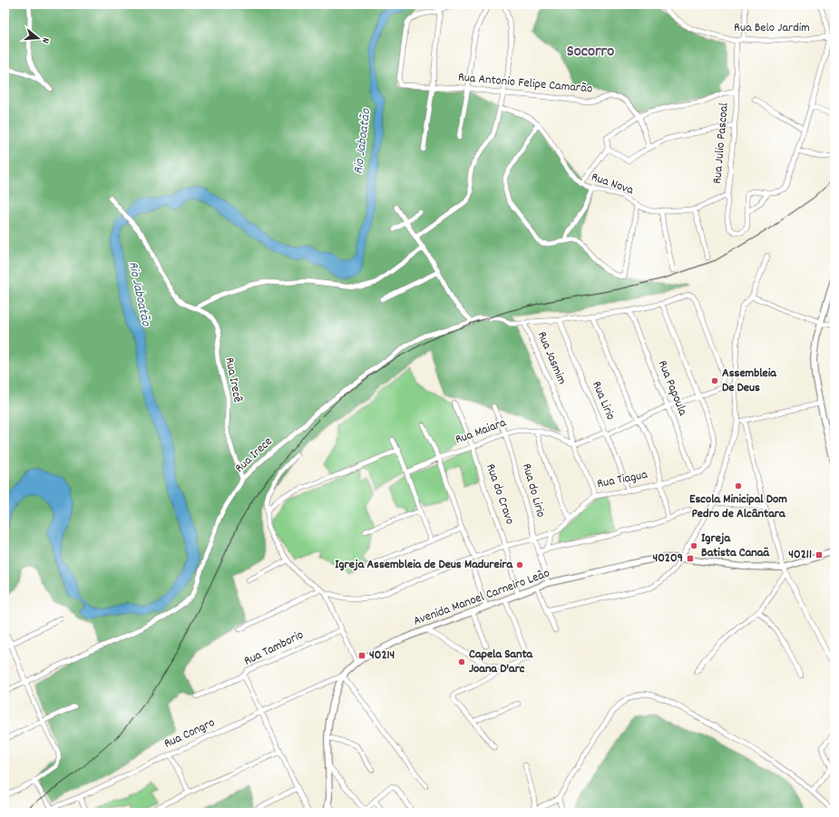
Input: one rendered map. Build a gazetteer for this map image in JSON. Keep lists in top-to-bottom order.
{
  "streets": {
    "main road": ["Avenida Manoel Carneiro Leão"],
    "street": [
      "Rua Belo Jardim",
      "Rua Antonio Felipe Camarão",
      "Rua Julio Pascoal",
      "Rua Nova",
      "Rua Jasmim",
      "Rua Irecê",
      "Rua Papoula",
      "Rua Lirio",
      "Rua Maiara",
      "Rua Irece",
      "Rua Tiagua",
      "Rua do Lirio",
      "Rua do Cravo",
      "Rua Tamborio",
      "Rua Congro"
    ]
  },
  "crossings": [
    ["Rua Belo Jardim", "Rua Julio Pascoal"],
    ["Rua Julio Pascoal", "Rua Nova"],
    ["Rua Jasmim", "Rua Papoula"],
    ["Rua Jasmim", "Rua Lirio"],
    ["Rua Jasmim", "Rua Maiara"],
    ["Rua Jasmim", "Rua Irece"],
    ["Rua Jasmim", "Rua Tiagua"],
    ["Rua Irecê", "Rua Irece"],
    ["Rua Papoula", "Rua Tiagua"],
    ["Rua Lirio", "Rua Tiagua"],
    ["Rua Maiara", "Rua do Lirio"],
    ["Rua Maiara", "Rua do Cravo"],
    ["Rua Tiagua", "Rua do Lirio"],
    ["Rua Tiagua", "Rua do Cravo"],
    ["Rua do Lirio", "Avenida Manoel Carneiro Leão"],
    ["Rua do Cravo", "Avenida Manoel Carneiro Leão"],
    ["Avenida Manoel Carneiro Leão", "Rua Congro"]
  ],
  "districts": ["Socorro"],
  "water": ["Rio Jaboatão"],
  "places": {
    "other": [
      "Assembleia De Deus",
      "Escola Minicipal Dom Pedro de Alcântara",
      "Igreja Batista Canaã",
      "Igreja Assembleia de Deus Madureira",
      "Capela Santa Joana D'arc"
    ],
    "transit": ["40211", "40209", "40214"]
  },
  "north": "right"
}
